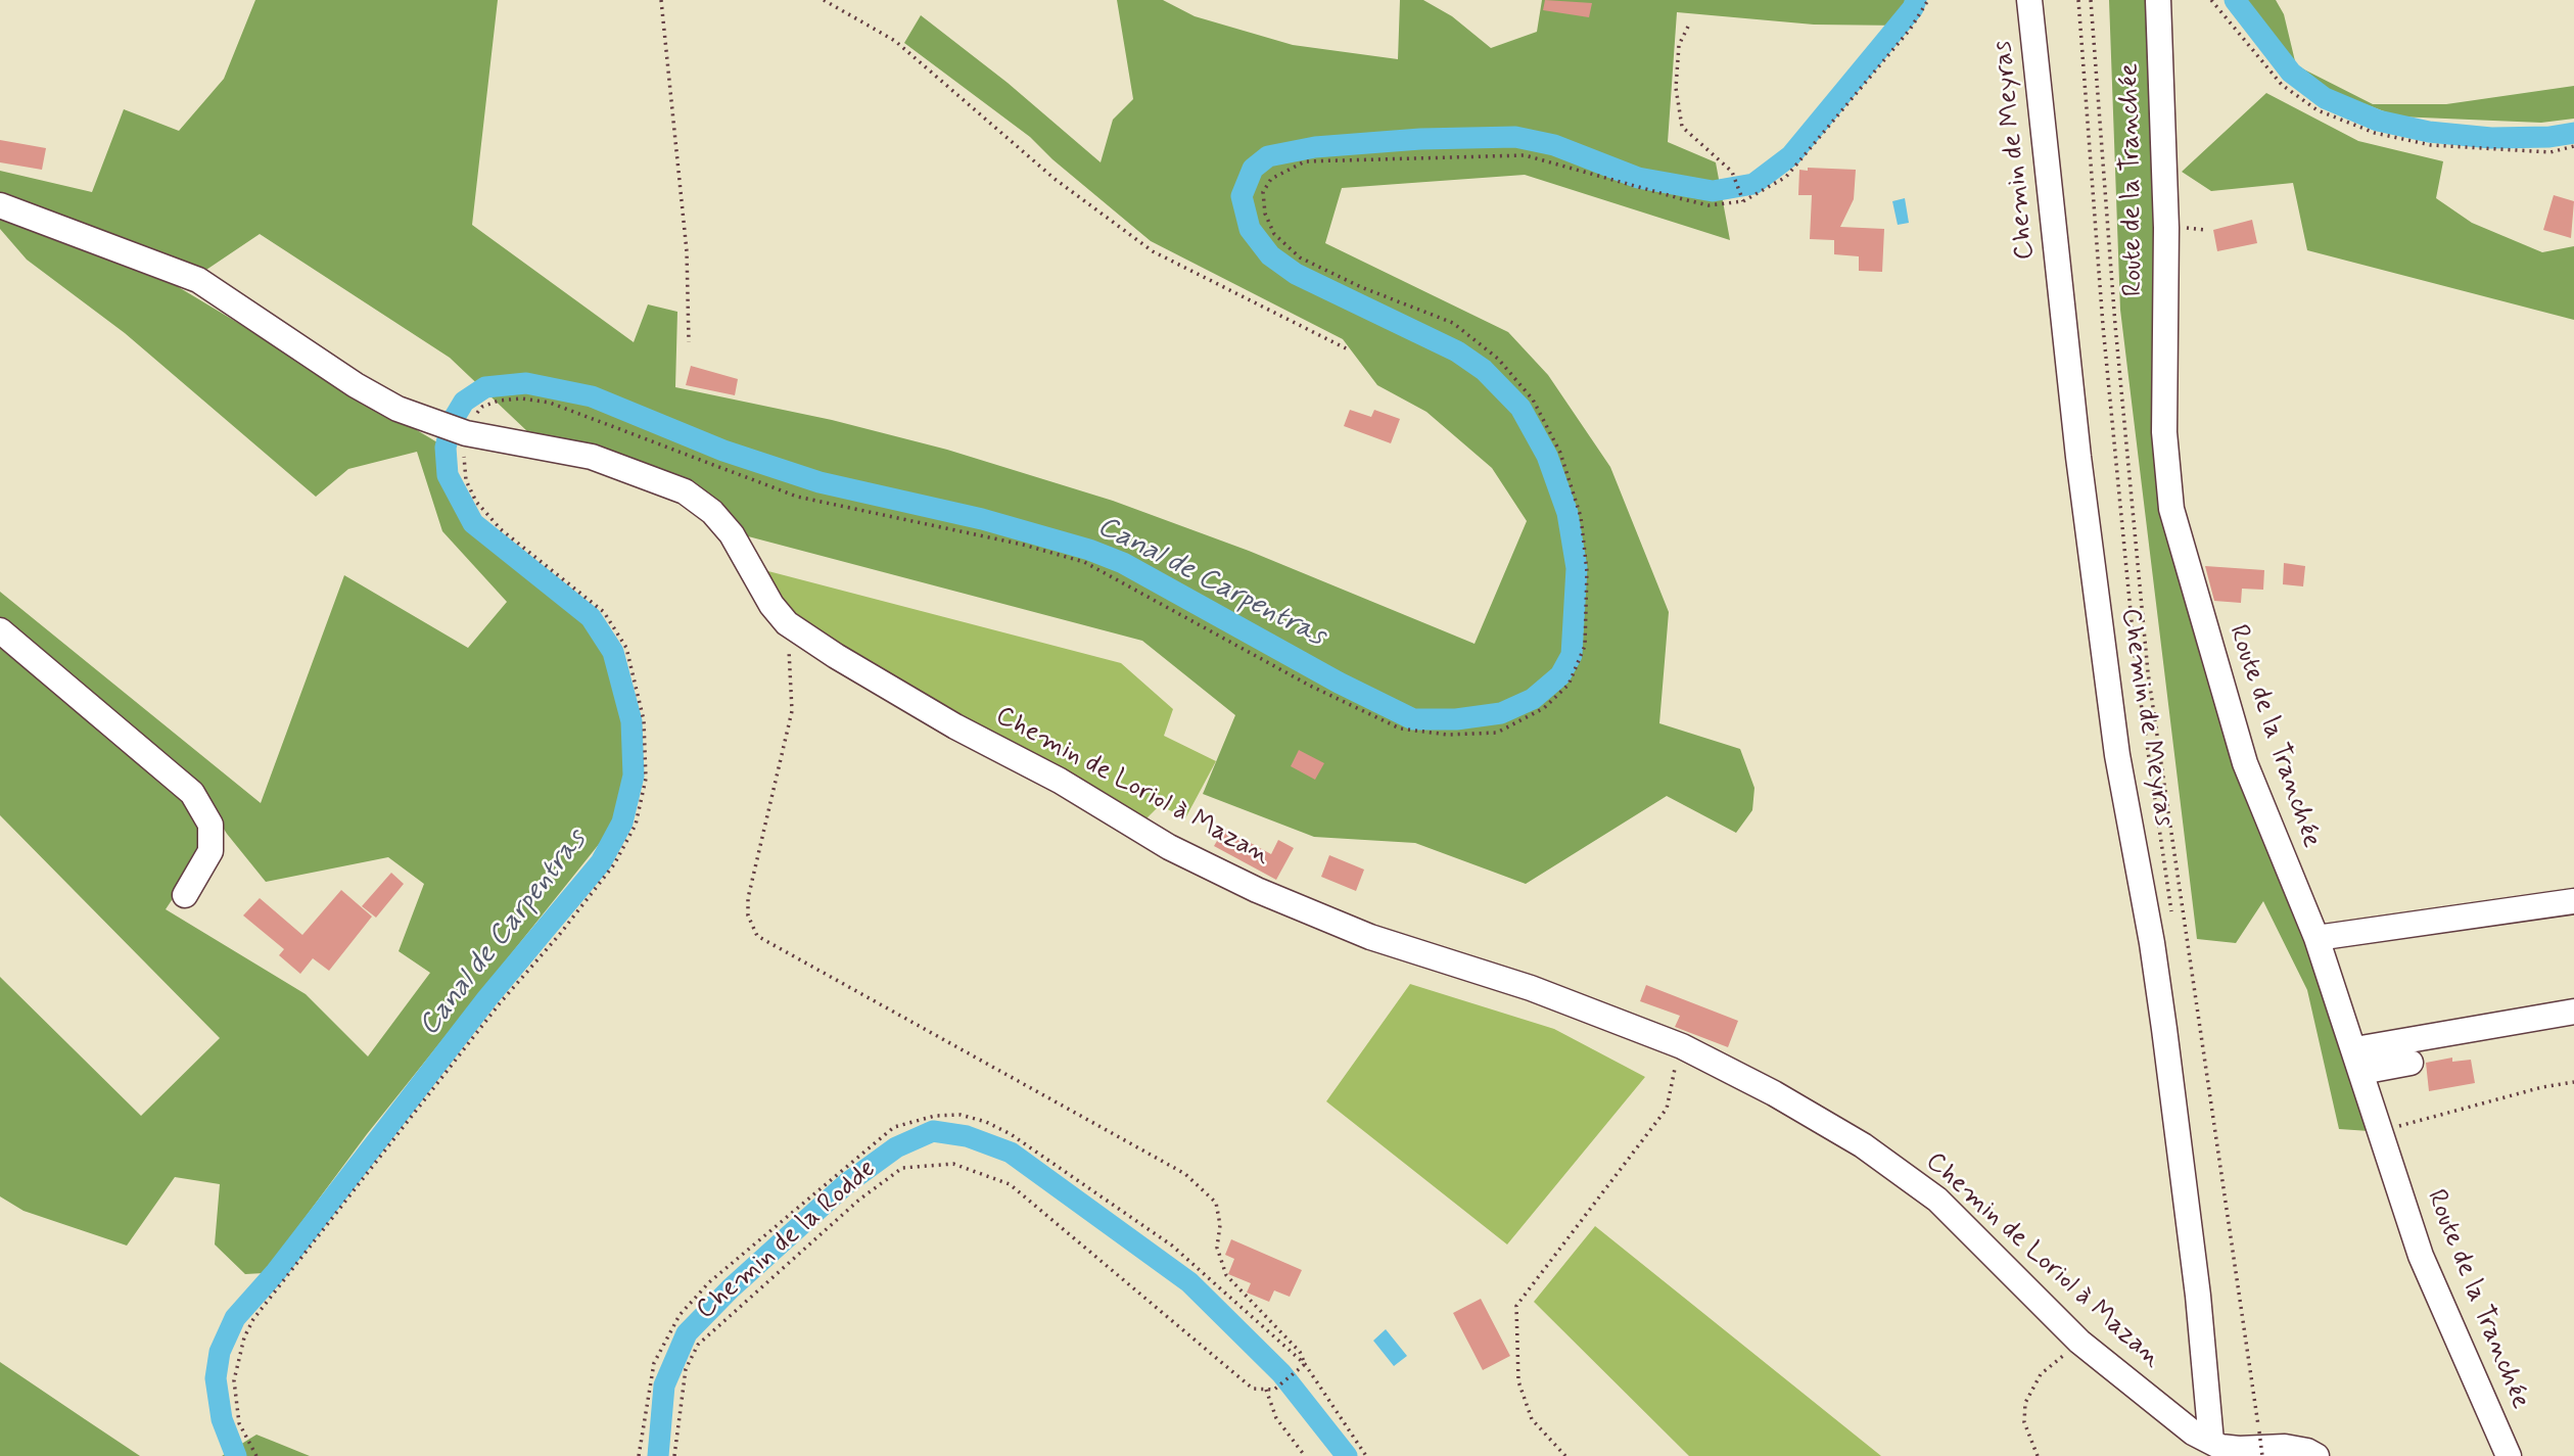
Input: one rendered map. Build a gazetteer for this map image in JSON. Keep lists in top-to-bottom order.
{
  "streets": {
    "street": ["Chemin de Meyras", "Route de la Tranchée", "Chemin de Loriol à Mazan"],
    "path": ["Chemin de la Rodde"]
  },
  "crossings": [
    ["Chemin de Meyras", "Chemin de Loriol à Mazan"]
  ],
  "water": ["Canal de Carpentras"]
}
